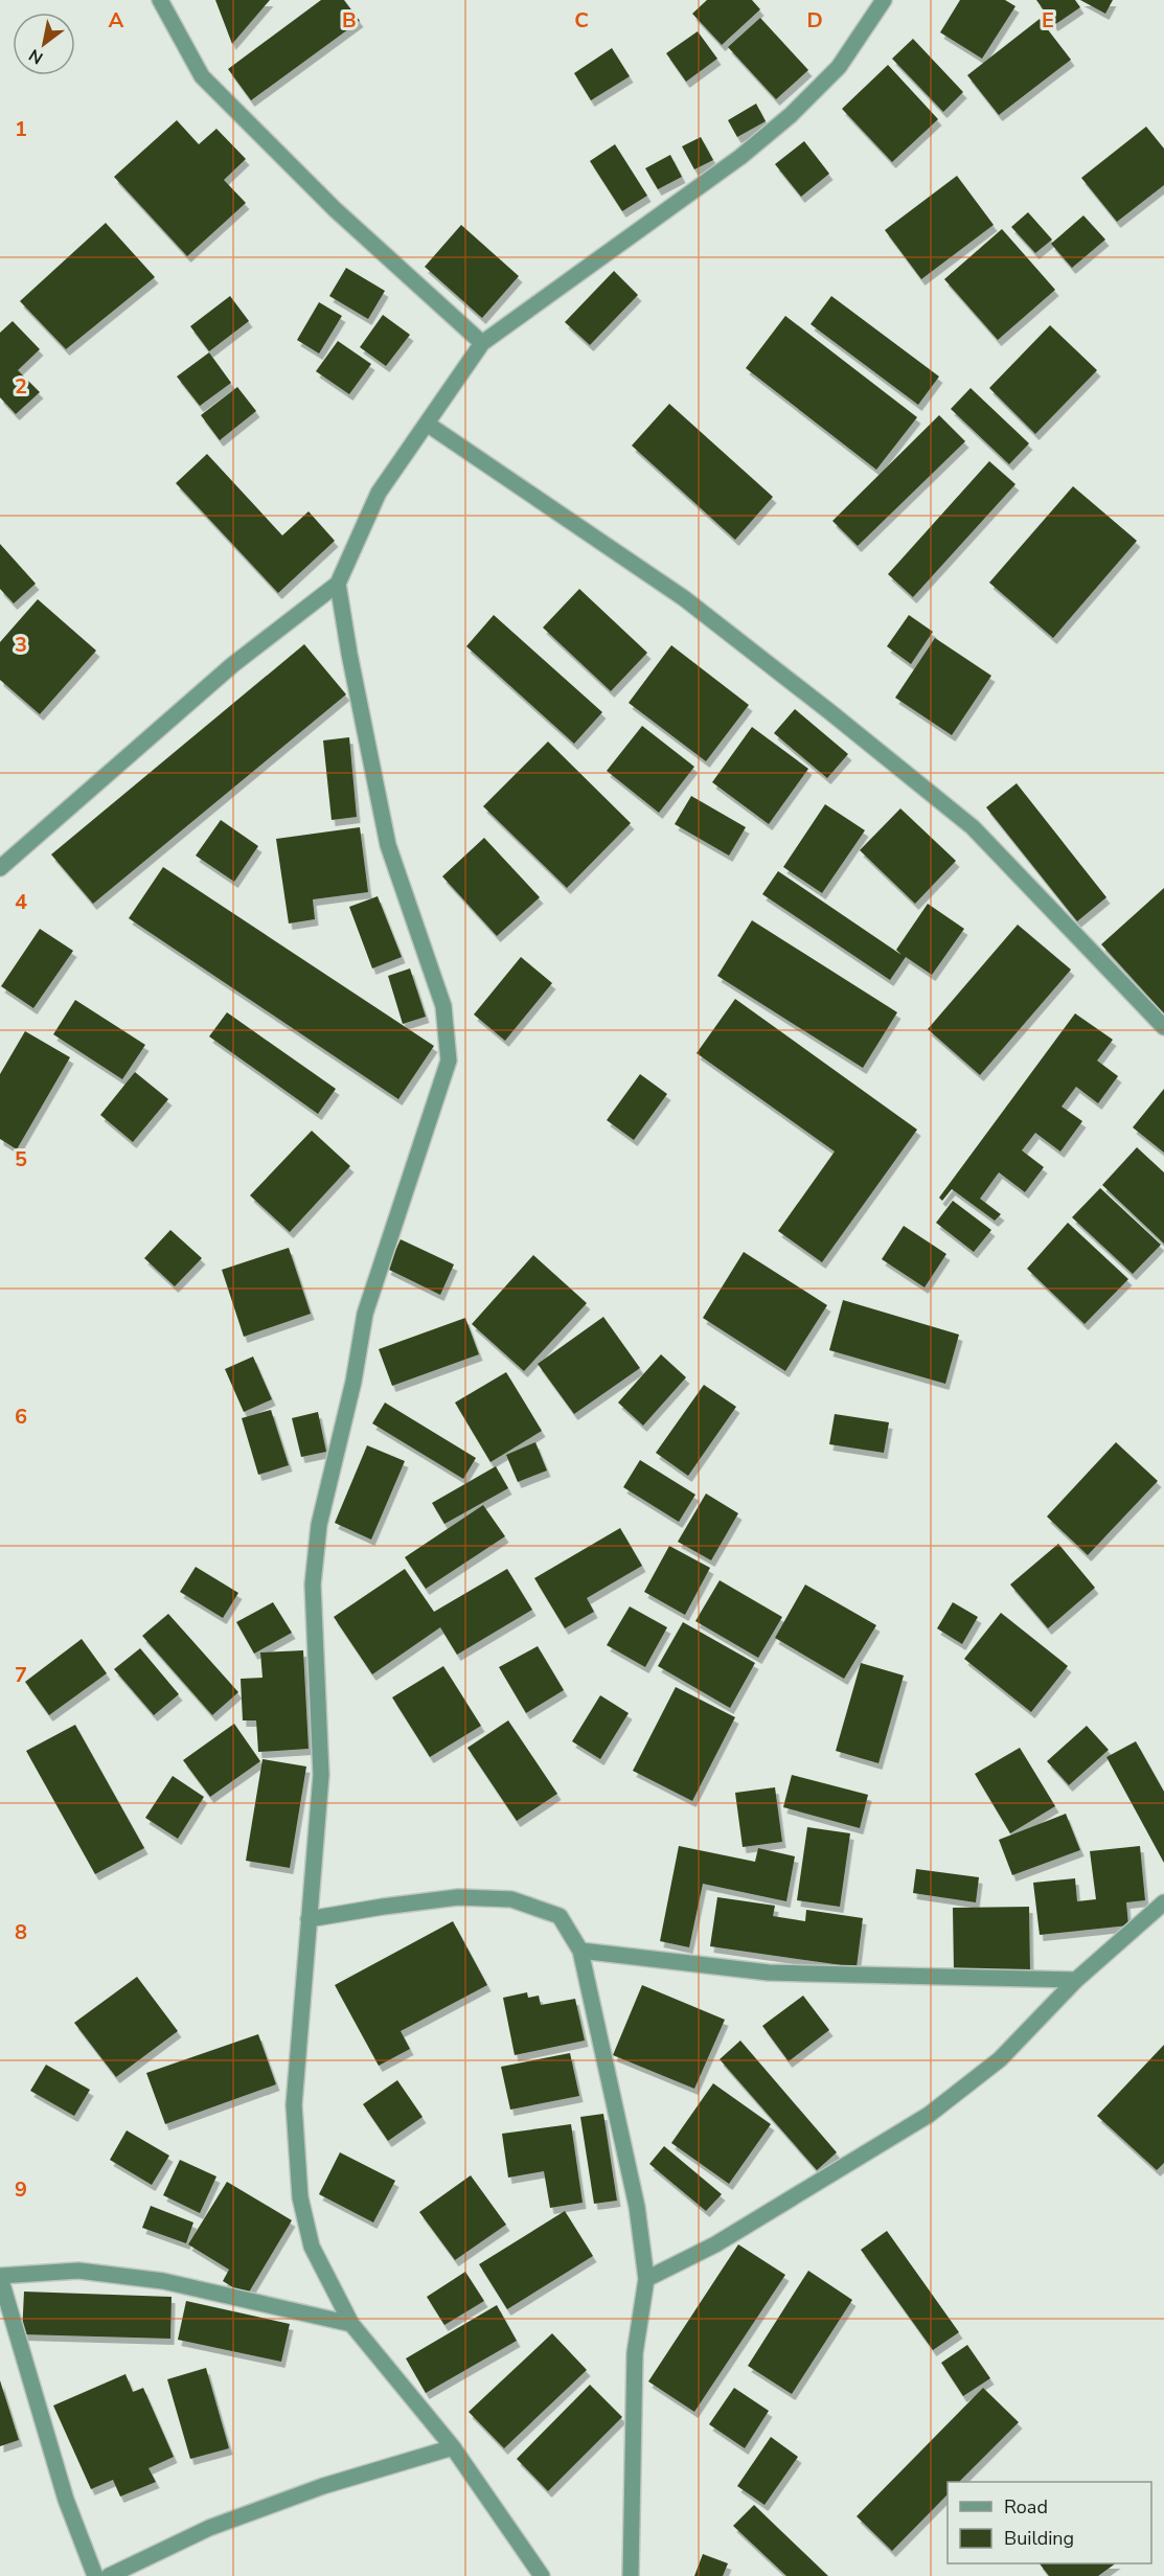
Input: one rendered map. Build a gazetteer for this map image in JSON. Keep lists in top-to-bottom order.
{
  "legend": ["Road", "Building"],
  "north": "bottom left",
  "grid": {
    "columns": [
      "A",
      "B",
      "C",
      "D",
      "E"
    ],
    "rows": [
      "1",
      "2",
      "3",
      "4",
      "5",
      "6",
      "7",
      "8",
      "9"
    ]
  }
}
